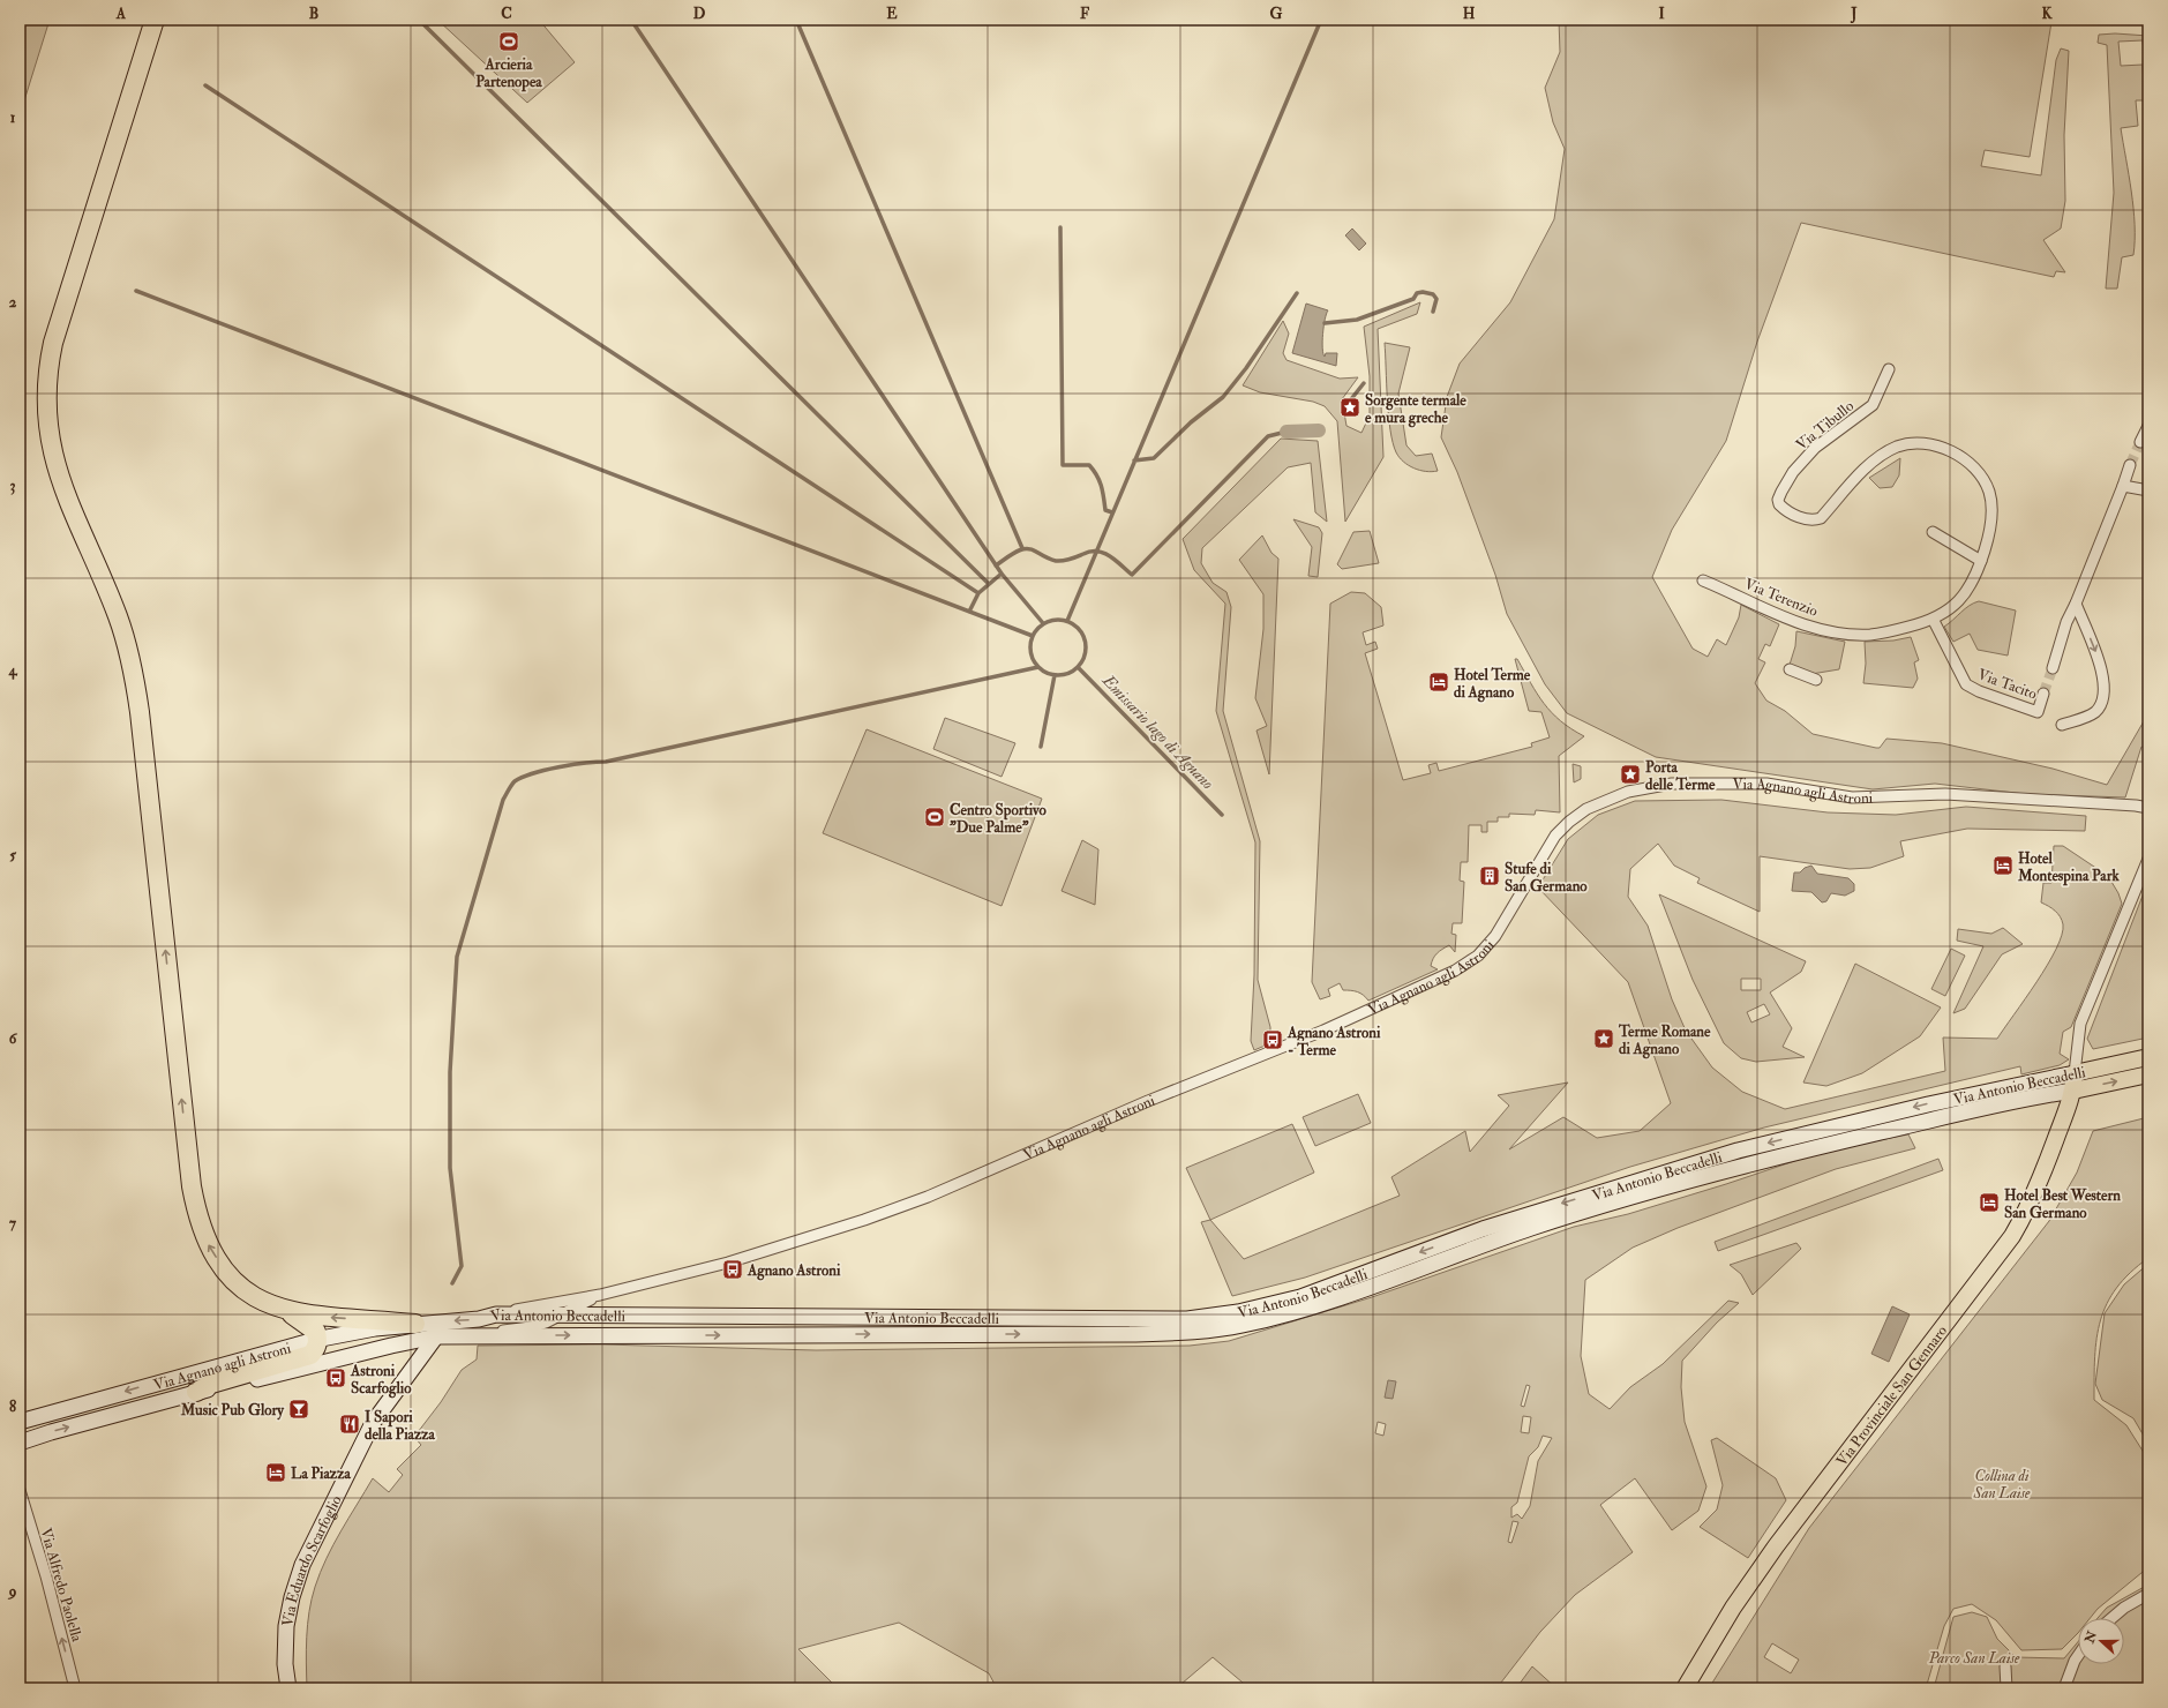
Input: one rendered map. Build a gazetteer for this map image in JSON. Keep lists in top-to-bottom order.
{
  "streets": {
    "main road": [
      "Via Agnano agli Astroni",
      "Via Antonio Beccadelli",
      "Via Provinciale San Gennaro",
      "Via Eduardo Scarfoglio"
    ],
    "street": [
      "Via Tibullo",
      "Via Terenzio",
      "Via Tacito",
      "Via Alfredo Paolella"
    ]
  },
  "crossings": [
    ["Via Tibullo", "Via Terenzio"],
    ["Via Tibullo", "Via Tacito"],
    ["Via Terenzio", "Via Tacito"],
    ["Via Agnano agli Astroni", "Via Antonio Beccadelli"],
    ["Via Agnano agli Astroni", "Via Eduardo Scarfoglio"],
    ["Via Antonio Beccadelli", "Via Provinciale San Gennaro"],
    ["Via Antonio Beccadelli", "Via Eduardo Scarfoglio"]
  ],
  "one_way": ["Via Alfredo Paolella"],
  "water": ["Emissario lago di Agnano"],
  "parks": ["Collina di San Laise", "Parco San Laise"],
  "places": {
    "sports": ["Arcieria Partenopea", "Centro Sportivo \"Due Palme\""],
    "place": ["Sorgente termale e mura greche", "Porta delle Terme", "Terme Romane di Agnano"],
    "hotel": [
      "Hotel Terme di Agnano",
      "Hotel Montespina Park",
      "Hotel Best Western San Germano",
      "La Piazza"
    ],
    "building": ["Stufe di San Germano"],
    "bus stop": ["Agnano Astroni - Terme", "Agnano Astroni", "Astroni Scarfoglio"],
    "bar": ["Music Pub Glory"],
    "restaurant": ["I Sapori della Piazza"]
  },
  "north": "left",
  "grid": {
    "columns": [
      "A",
      "B",
      "C",
      "D",
      "E",
      "F",
      "G",
      "H",
      "I",
      "J",
      "K"
    ],
    "rows": [
      "1",
      "2",
      "3",
      "4",
      "5",
      "6",
      "7",
      "8",
      "9"
    ]
  }
}
